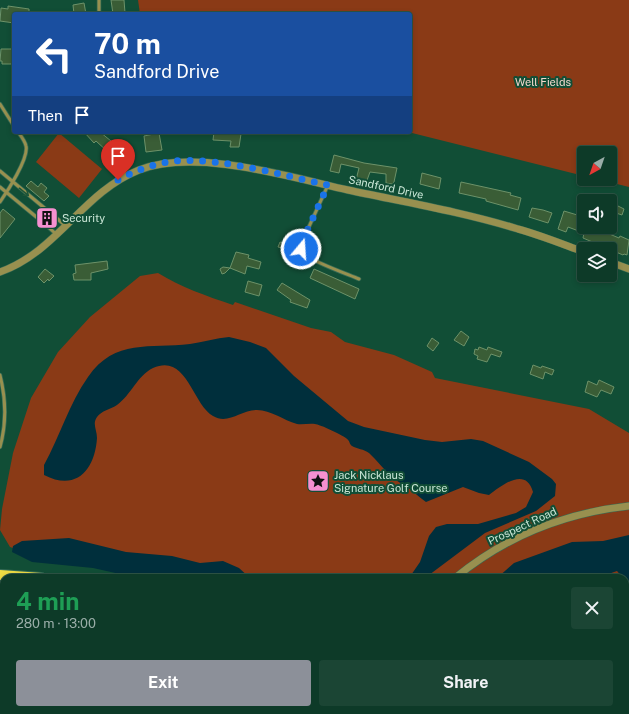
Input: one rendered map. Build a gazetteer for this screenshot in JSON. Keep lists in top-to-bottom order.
{
  "streets": {
    "street": ["Sandford Drive", "Prospect Road"]
  },
  "parks": ["Well Fields"],
  "places": {
    "building": ["Security"],
    "place": ["Jack Nicklaus Signature Golf Course"]
  },
  "north": "bottom left",
  "page": {
    "turn": ["70 m", "Sandford Drive"],
    "then": "Then",
    "heading": ["4 min", "280 m · 13:00"],
    "buttons": ["Exit", "Share"]
  }
}
